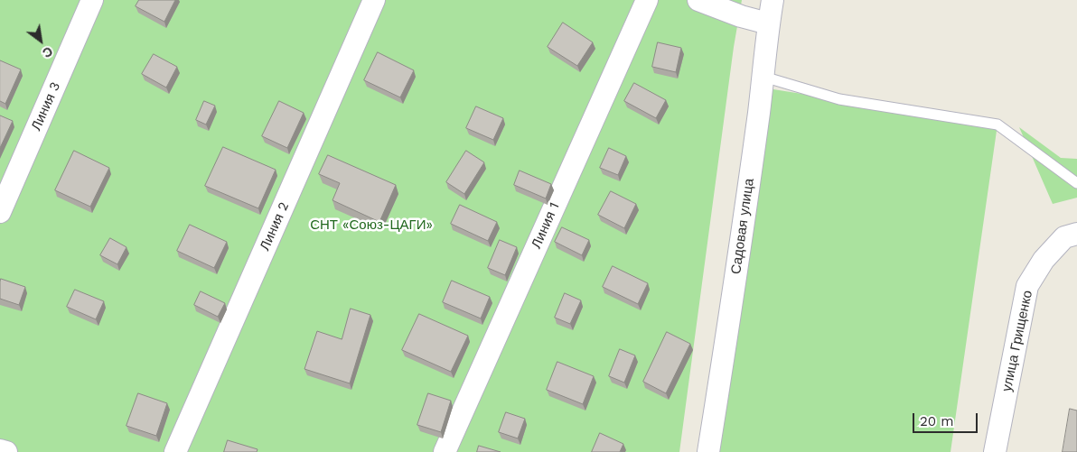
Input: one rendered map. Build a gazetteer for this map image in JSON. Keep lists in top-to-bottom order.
{
  "streets": {
    "street": [
      "Линия 3",
      "Линия 1",
      "Линия 2",
      "Садовая улица",
      "улица Грищенко"
    ]
  },
  "parks": ["СНТ «Союз-ЦАГИ»"],
  "scale_bar": "20 m",
  "north": "bottom right"
}
